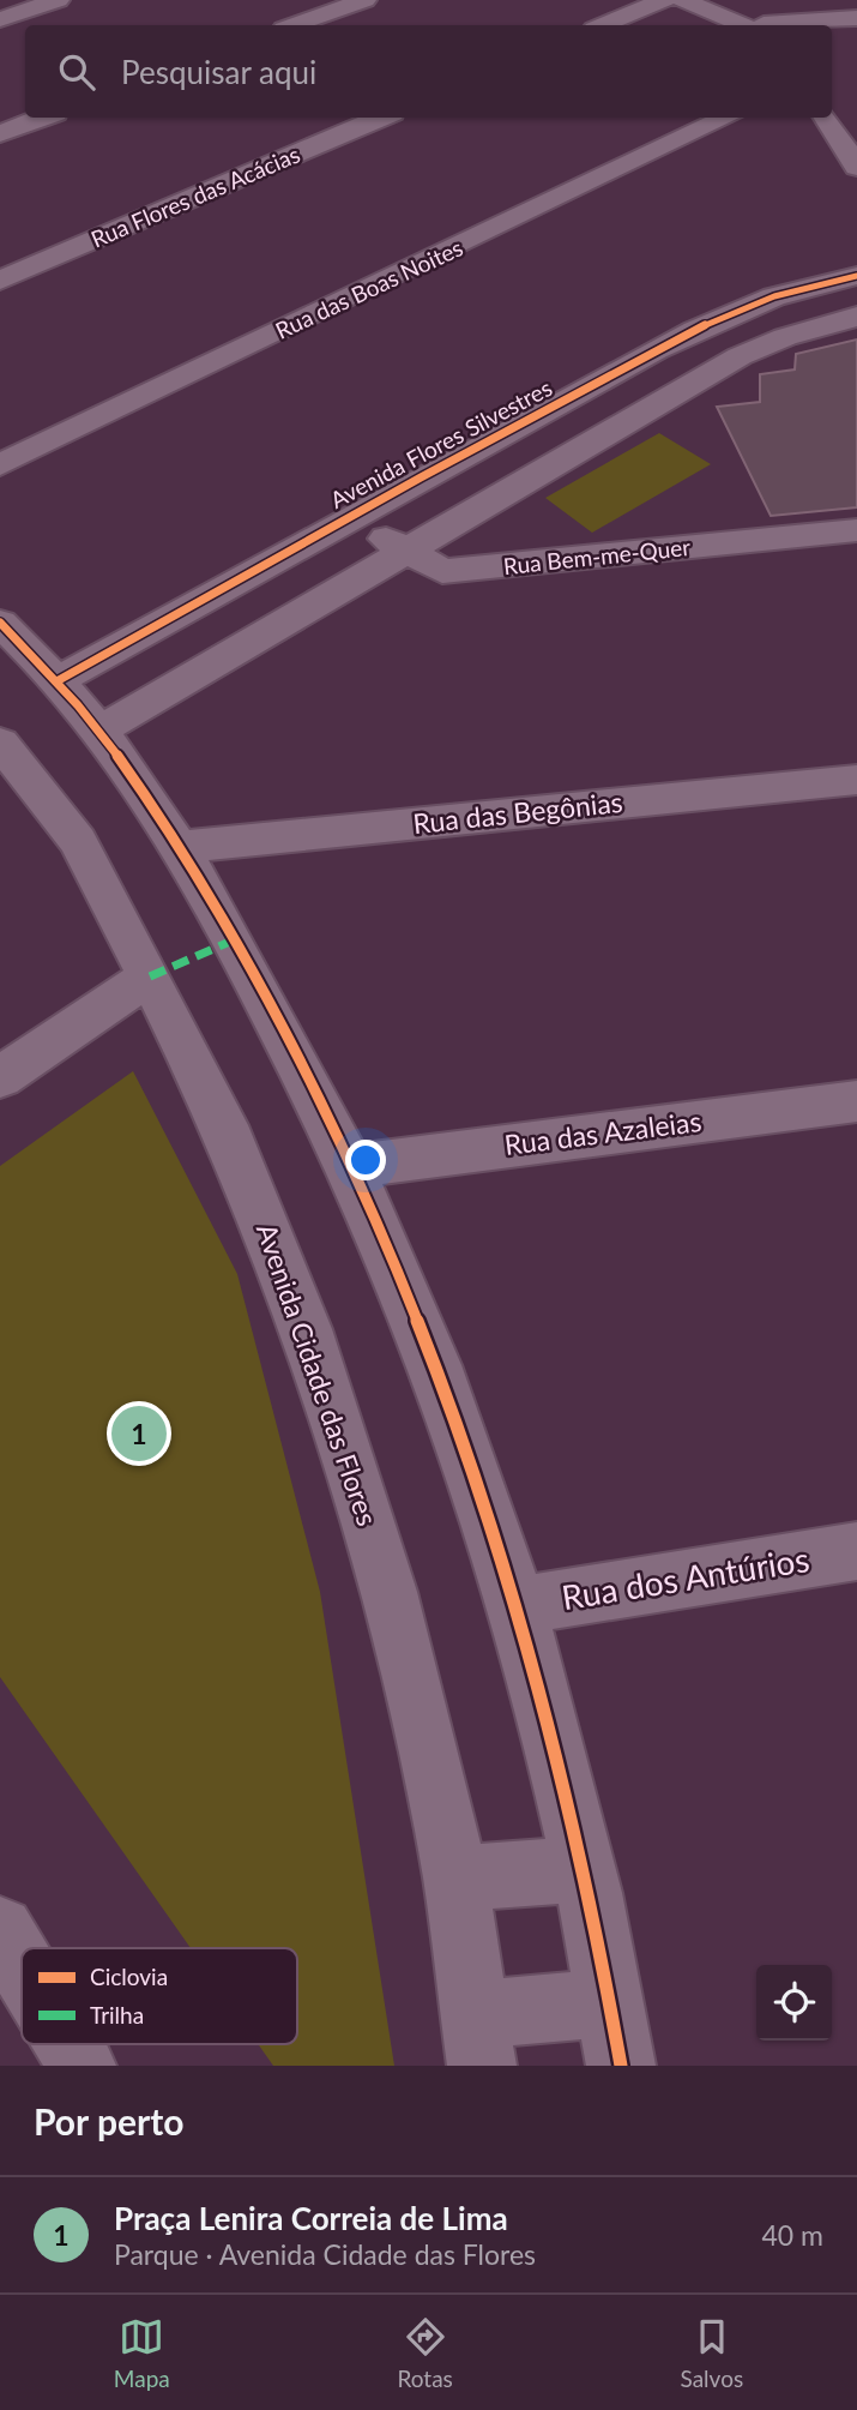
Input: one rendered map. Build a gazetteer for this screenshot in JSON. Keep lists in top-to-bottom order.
{
  "streets": {
    "street": [
      "Rua Flores das Acácias",
      "Rua das Boas Noites",
      "Avenida Flores Silvestres",
      "Rua Bem-me-Quer",
      "Rua das Begônias",
      "Rua das Azaleias",
      "Avenida Cidade das Flores",
      "Rua dos Antúrios"
    ]
  },
  "crossings": [
    ["Avenida Flores Silvestres", "Rua Bem-me-Quer"]
  ],
  "legend": ["Ciclovia", "Trilha"],
  "page": {
    "search": "Pesquisar aqui",
    "pins": "1",
    "heading": "Por perto",
    "list": [
      {
        "mark": "1",
        "name": "Praça Lenira Correia de Lima",
        "note": "Parque · Avenida Cidade das Flores",
        "value": "40 m"
      }
    ],
    "nav": ["Mapa", "Rotas", "Salvos"]
  }
}
